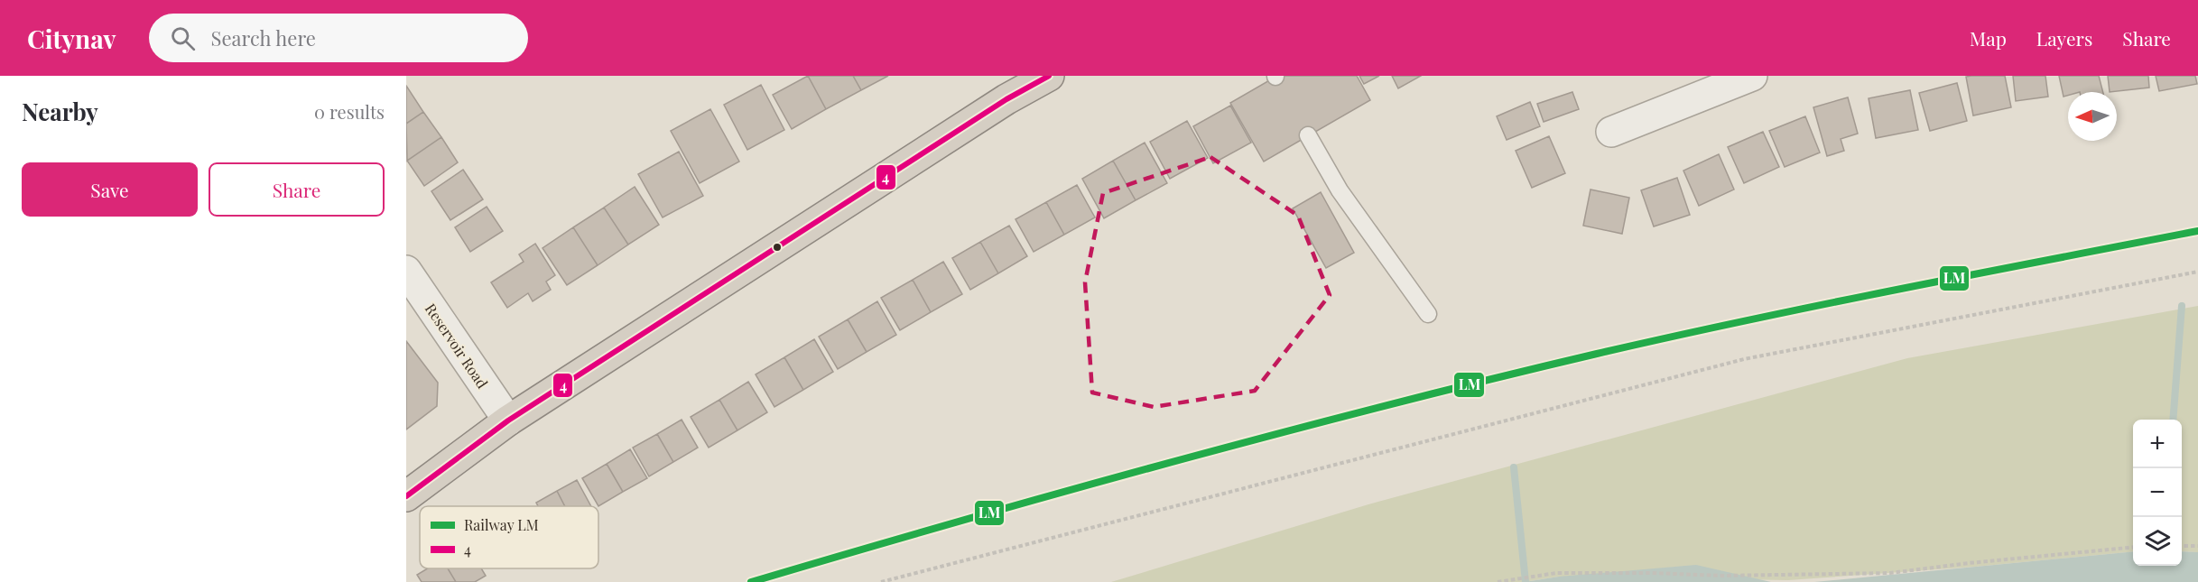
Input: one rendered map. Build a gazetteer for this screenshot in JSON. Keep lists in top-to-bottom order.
{
  "streets": {
    "street": ["Reservoir Road"]
  },
  "lines": ["transit line 4", "rail line LM"],
  "legend": ["Railway LM", "4"],
  "north": "left",
  "page": {
    "header": "Citynav",
    "search": "Search here",
    "nav": ["Map", "Layers", "Share"],
    "heading": ["Nearby", "0 results"],
    "buttons": ["Save", "Share"],
    "map_buttons": ["+", "−"]
  }
}
